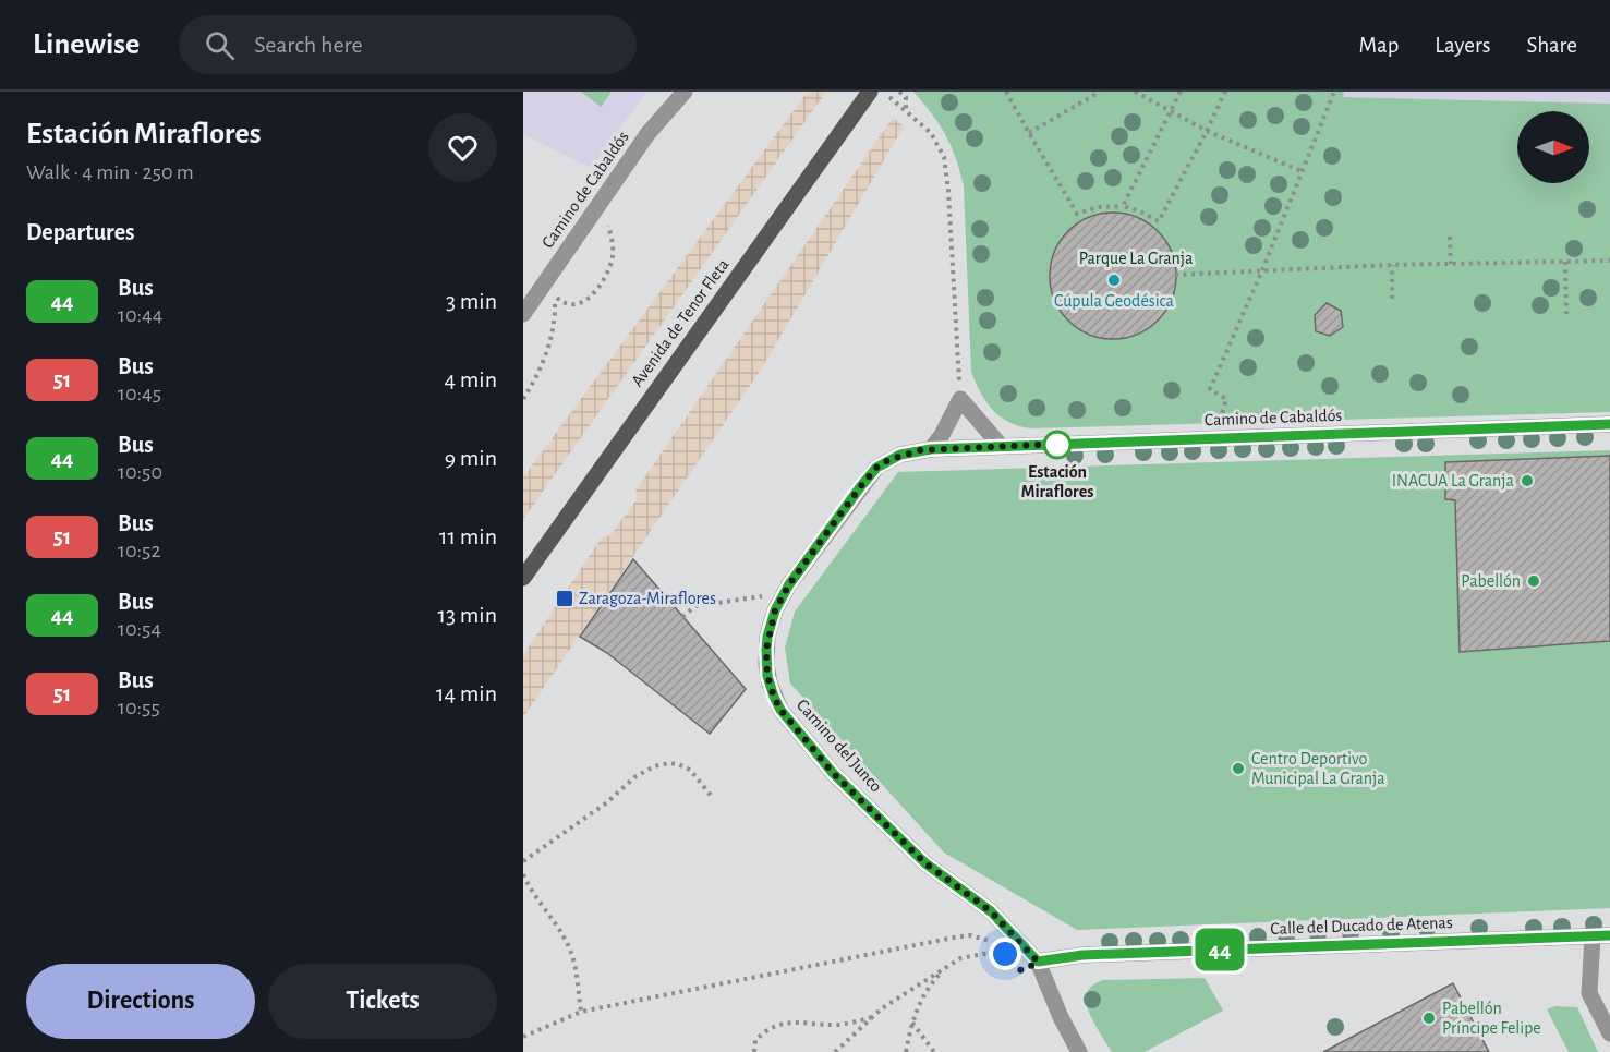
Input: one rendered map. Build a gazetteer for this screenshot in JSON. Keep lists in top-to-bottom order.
{
  "streets": {
    "main road": ["Avenida de Tenor Fleta"],
    "street": ["Camino de Cabaldós", "Camino del Junco", "Calle del Ducado de Atenas"]
  },
  "crossings": [
    ["Camino de Cabaldós", "Camino del Junco"],
    ["Camino del Junco", "Calle del Ducado de Atenas"]
  ],
  "parks": ["Parque La Granja"],
  "places": {
    "other": [
      "Cúpula Geodésica",
      "Estación Miraflores",
      "INACUA La Granja",
      "Pabellón",
      "Centro Deportivo Municipal La Granja",
      "Pabellón Príncipe Felipe"
    ],
    "transit": ["Zaragoza-Miraflores"]
  },
  "lines": ["bus line 44"],
  "north": "right",
  "page": {
    "header": "Linewise",
    "search": "Search here",
    "nav": ["Map", "Layers", "Share"],
    "heading": [
      ["Estación Miraflores", "Walk · 4 min · 250 m"],
      "Departures"
    ],
    "on_map": "44",
    "list": [
      {
        "mark": "44",
        "name": "Bus",
        "note": "10:44",
        "value": "3 min"
      },
      {
        "mark": "51",
        "name": "Bus",
        "note": "10:45",
        "value": "4 min"
      },
      {
        "mark": "44",
        "name": "Bus",
        "note": "10:50",
        "value": "9 min"
      },
      {
        "mark": "51",
        "name": "Bus",
        "note": "10:52",
        "value": "11 min"
      },
      {
        "mark": "44",
        "name": "Bus",
        "note": "10:54",
        "value": "13 min"
      },
      {
        "mark": "51",
        "name": "Bus",
        "note": "10:55",
        "value": "14 min"
      }
    ],
    "buttons": ["Directions", "Tickets"]
  }
}
